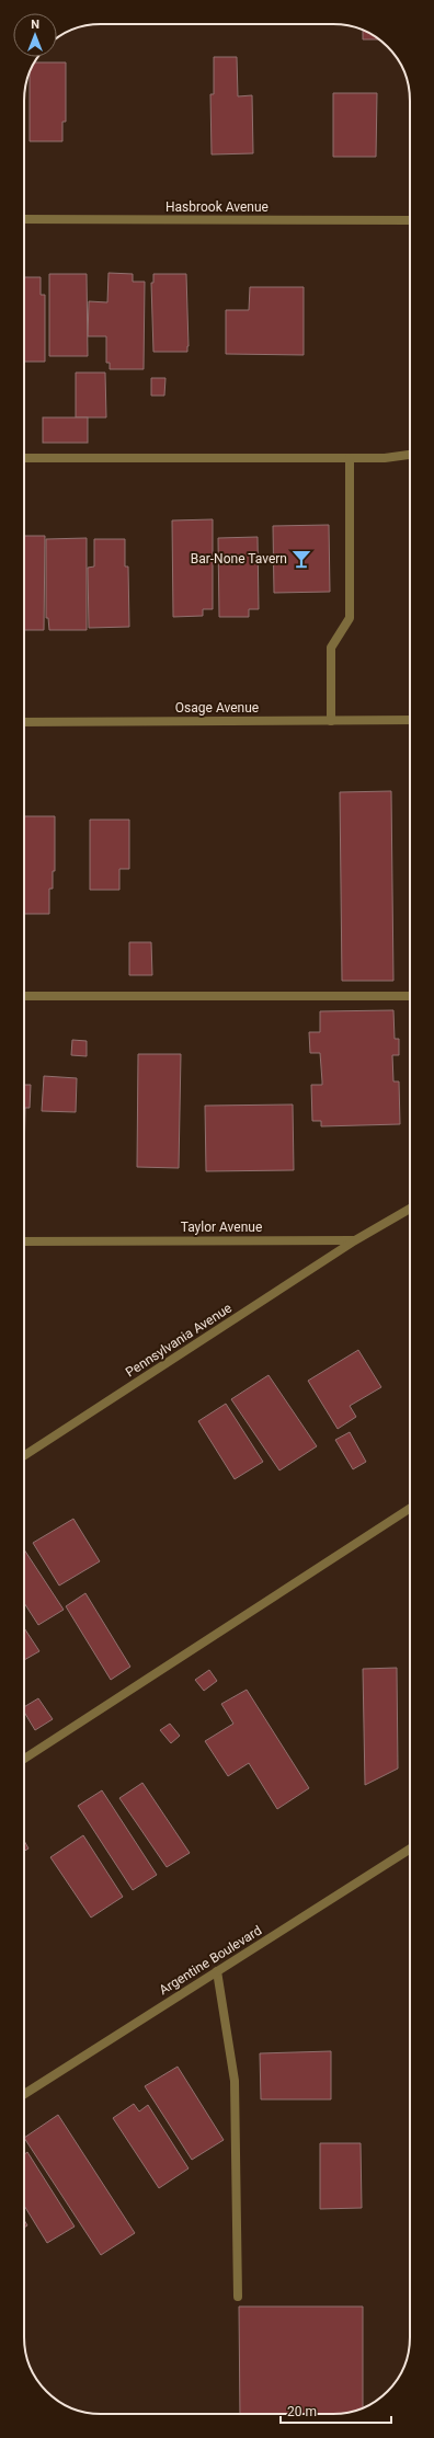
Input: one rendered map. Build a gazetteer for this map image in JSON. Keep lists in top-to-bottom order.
{
  "streets": {
    "street": [
      "Hasbrook Avenue",
      "Osage Avenue",
      "Taylor Avenue",
      "Pennsylvania Avenue",
      "Argentine Boulevard"
    ]
  },
  "crossings": [
    ["Taylor Avenue", "Pennsylvania Avenue"]
  ],
  "places": {
    "bar": ["Bar-None Tavern"]
  },
  "scale_bar": "20 m",
  "north": "top"
}
